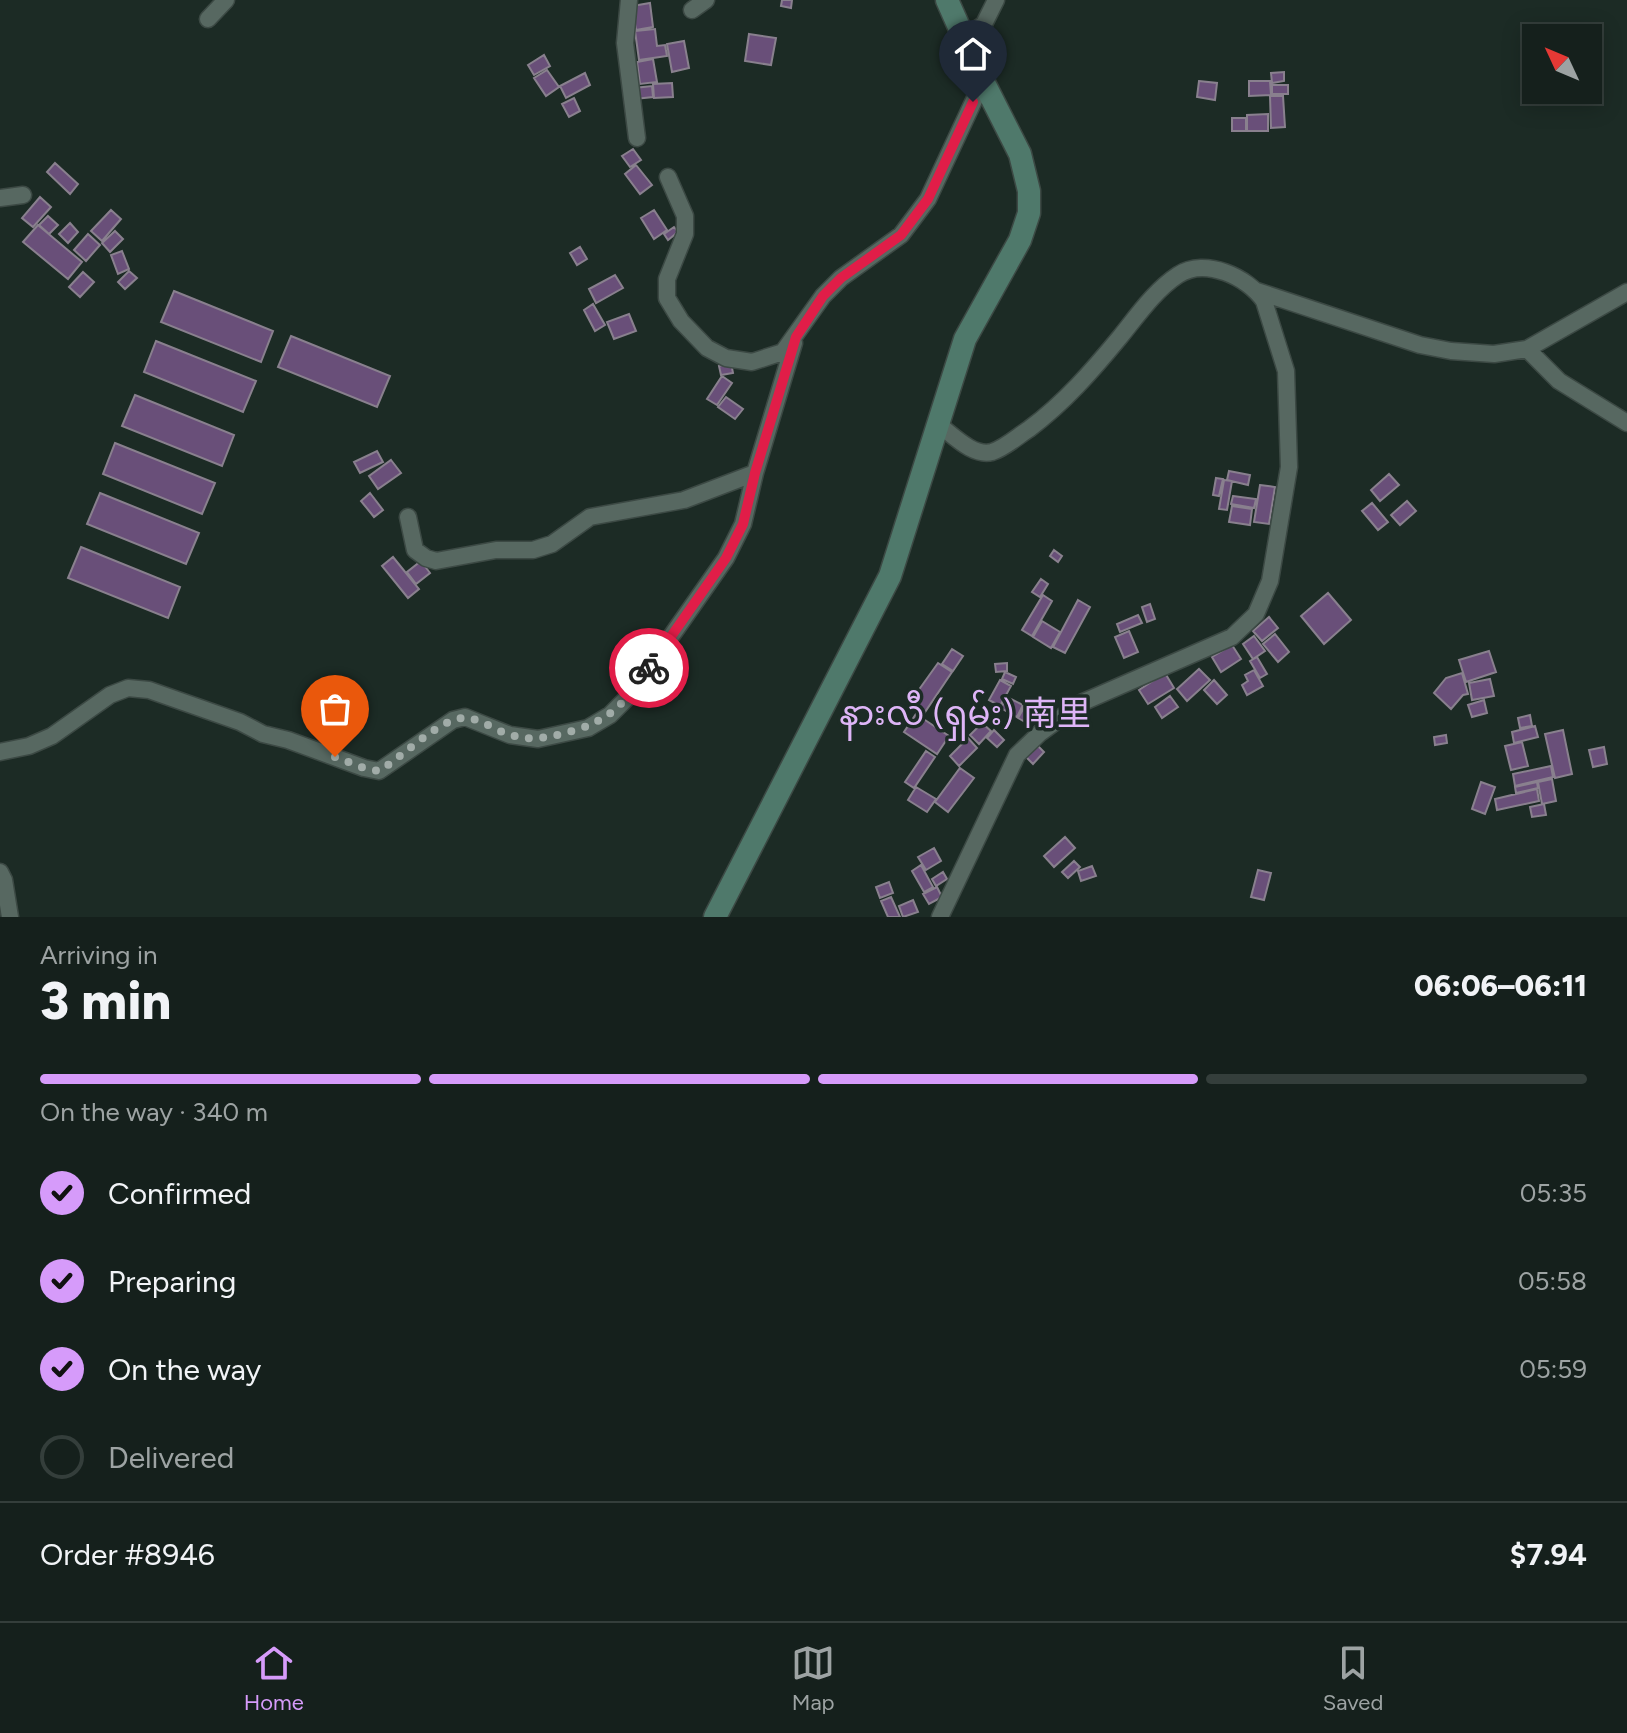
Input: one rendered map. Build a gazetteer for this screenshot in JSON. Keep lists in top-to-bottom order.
{
  "districts": ["နားလီ (ရှမ်း) 南里"],
  "north": "top left",
  "page": {
    "heading": ["3 min", "Arriving in", "06:06–06:11"],
    "panel": ["Order #8946", "$7.94"],
    "bar": "On the way · 340 m",
    "list": [
      ["Confirmed", "05:35"],
      ["Preparing", "05:58"],
      ["On the way", "05:59"],
      "Delivered"
    ],
    "tabs": ["Home", "Map", "Saved"]
  }
}
